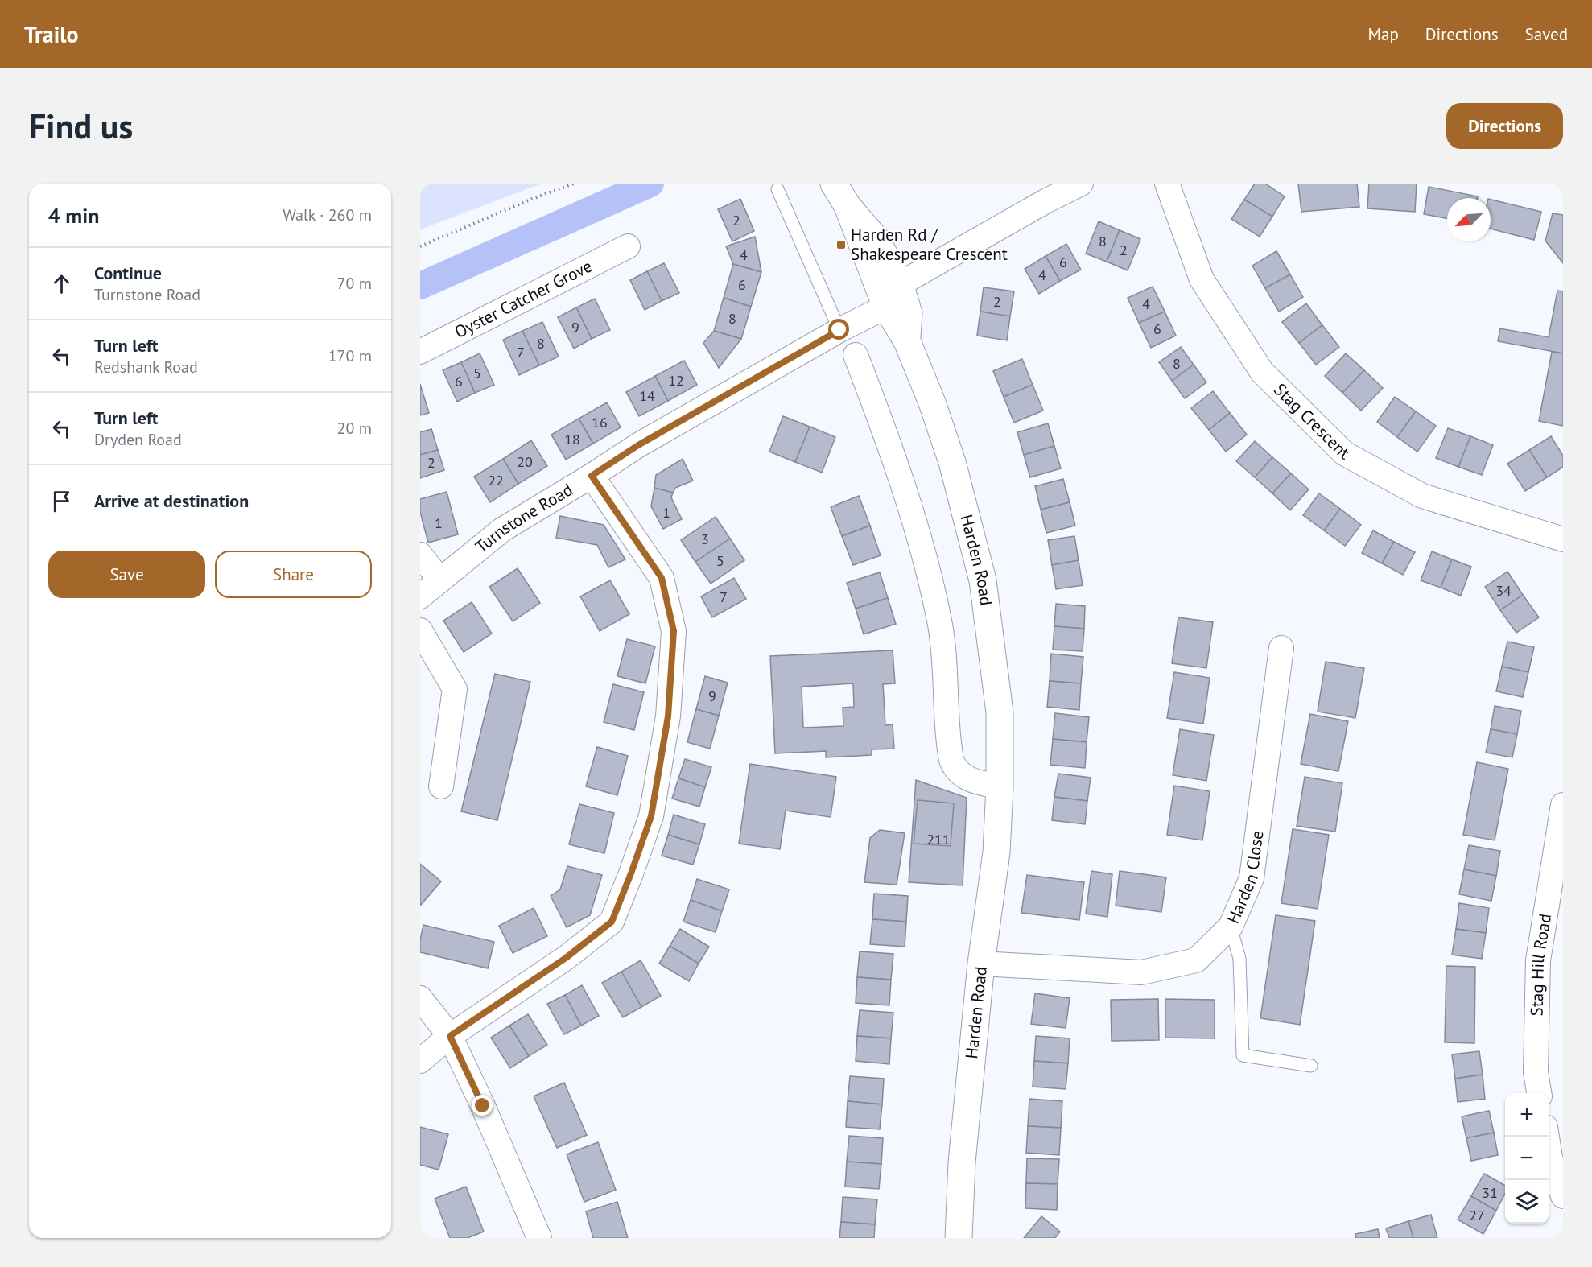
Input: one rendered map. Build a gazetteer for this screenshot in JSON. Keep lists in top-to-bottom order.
{
  "streets": {
    "street": [
      "Oyster Catcher Grove",
      "Stag Crescent",
      "Turnstone Road",
      "Harden Road",
      "Harden Close",
      "Stag Hill Road"
    ]
  },
  "crossings": [
    ["Turnstone Road", "Harden Road"],
    ["Harden Road", "Harden Close"]
  ],
  "places": {
    "transit": ["Harden Rd / Shakespeare Crescent"]
  },
  "house_numbers": [
    "2",
    "8",
    "2",
    "4",
    "6",
    "4",
    "6",
    "2",
    "4",
    "8",
    "9",
    "6",
    "8",
    "7",
    "8",
    "5",
    "12",
    "6",
    "14",
    "16",
    "18",
    "20",
    "2",
    "22",
    "1",
    "1",
    "3",
    "5",
    "34",
    "7",
    "9",
    "211",
    "31",
    "27"
  ],
  "north": "bottom left",
  "page": {
    "header": "Trailo",
    "nav": ["Map", "Directions", "Saved"],
    "buttons": [
      "Directions",
      ["Save", "Share"]
    ],
    "title": "Find us",
    "heading": ["4 min", "Walk · 260 m"],
    "list": [
      ["Continue", "Turnstone Road", "70 m"],
      ["Turn left", "Redshank Road", "170 m"],
      ["Turn left", "Dryden Road", "20 m"],
      "Arrive at destination"
    ],
    "map_buttons": ["+", "−"]
  }
}
